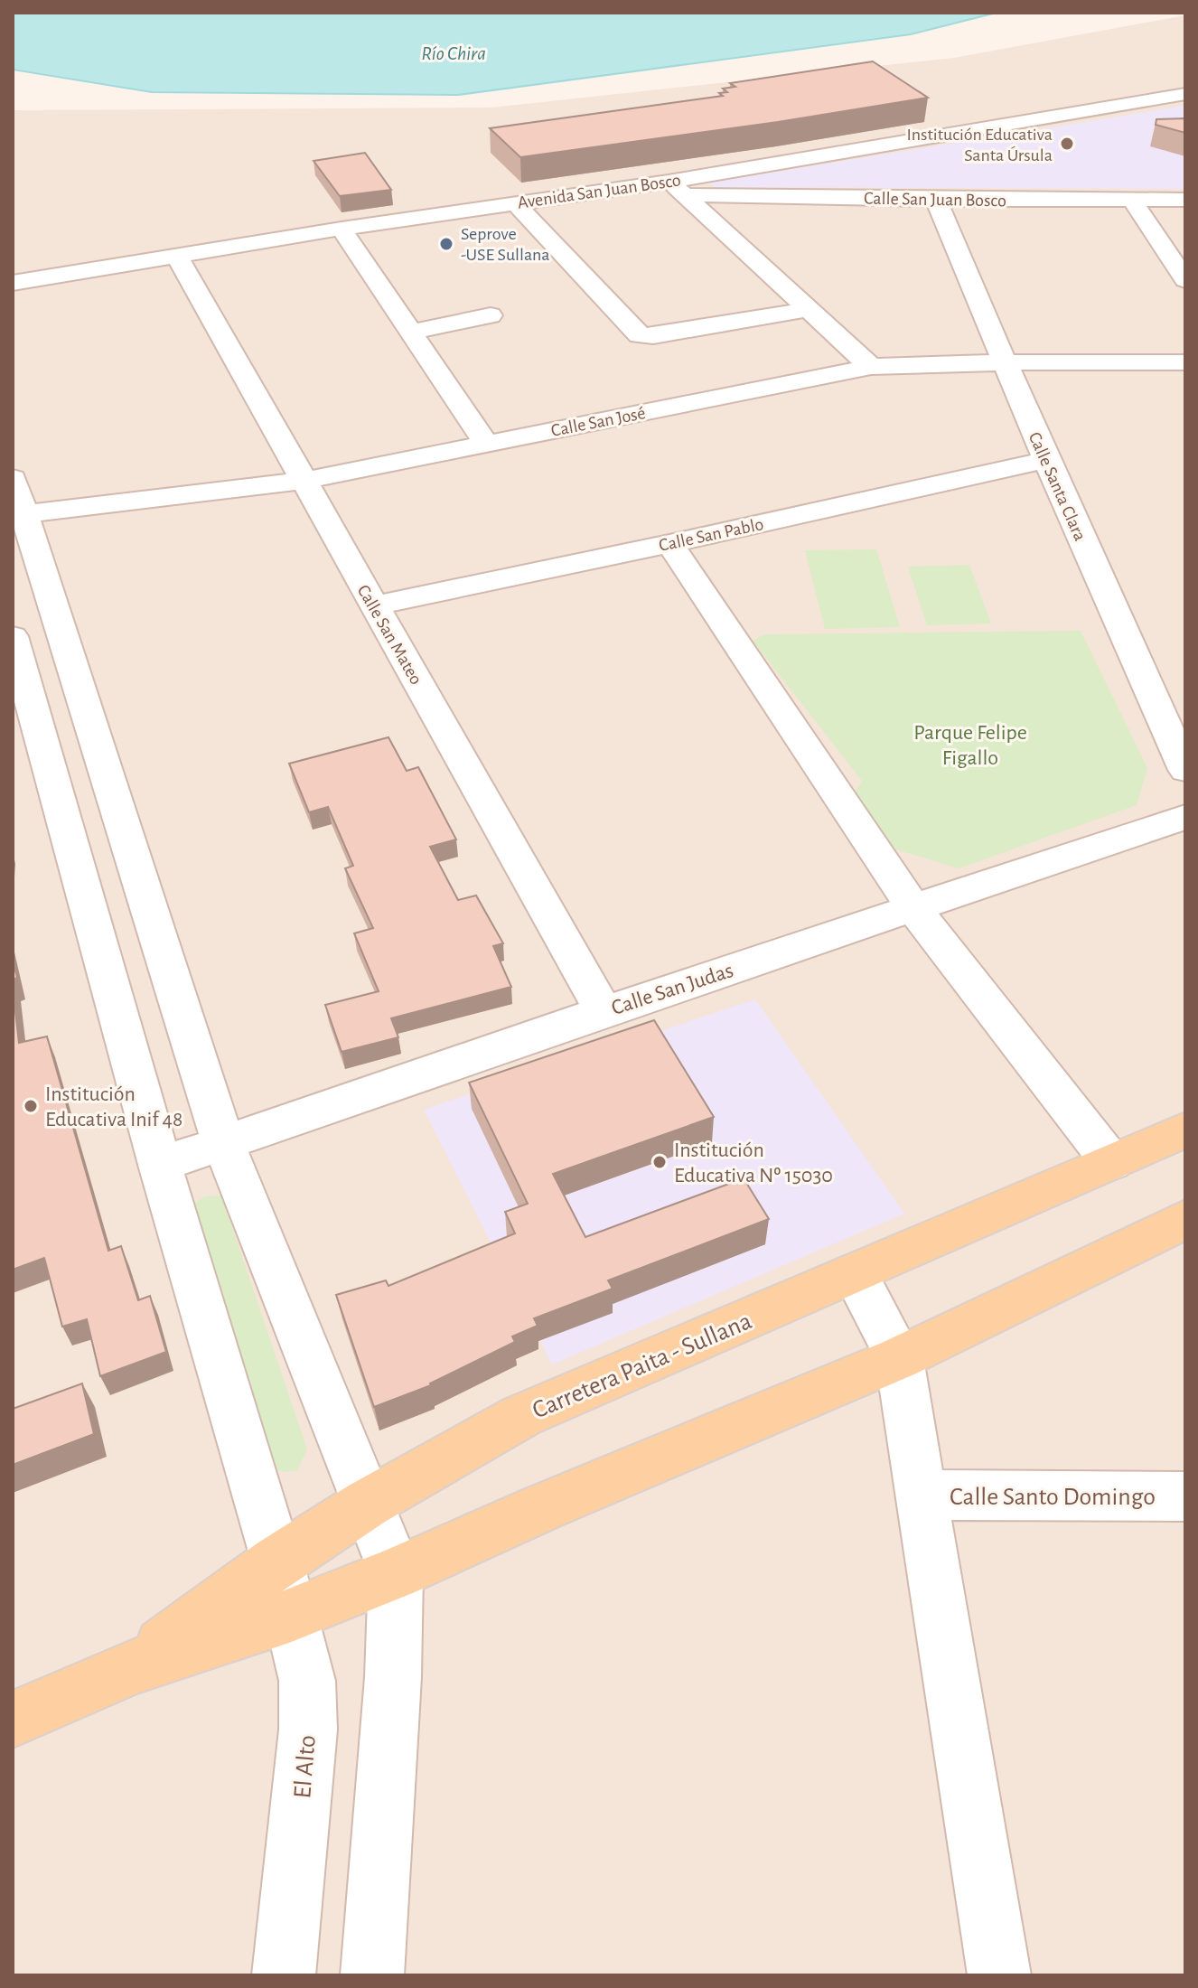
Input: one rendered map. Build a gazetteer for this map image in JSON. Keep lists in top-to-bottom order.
{
  "streets": {
    "main road": ["Carretera Paita - Sullana"],
    "street": [
      "Avenida San Juan Bosco",
      "Calle San Juan Bosco",
      "Calle San José",
      "Calle Santa Clara",
      "Calle San Pablo",
      "Calle San Mateo",
      "Calle San Judas",
      "Calle Santo Domingo",
      "El Alto"
    ]
  },
  "crossings": [
    ["Avenida San Juan Bosco", "Calle San Juan Bosco"],
    ["Avenida San Juan Bosco", "Calle San Mateo"],
    ["Calle San Juan Bosco", "Calle Santa Clara"],
    ["Calle San José", "Calle Santa Clara"],
    ["Calle San José", "Calle San Mateo"],
    ["Calle Santa Clara", "Calle San Pablo"],
    ["Calle San Pablo", "Calle San Mateo"],
    ["Calle San Mateo", "Calle San Judas"],
    ["Calle San Judas", "El Alto"],
    ["Carretera Paita - Sullana", "El Alto"]
  ],
  "water": ["Río Chira"],
  "parks": ["Parque Felipe Figallo"],
  "places": [
    "Institución Educativa Santa Úrsula",
    "Seprove -USE Sullana",
    "Institución Educativa Inif 48",
    "Institución Educativa Nº 15030"
  ]
}
